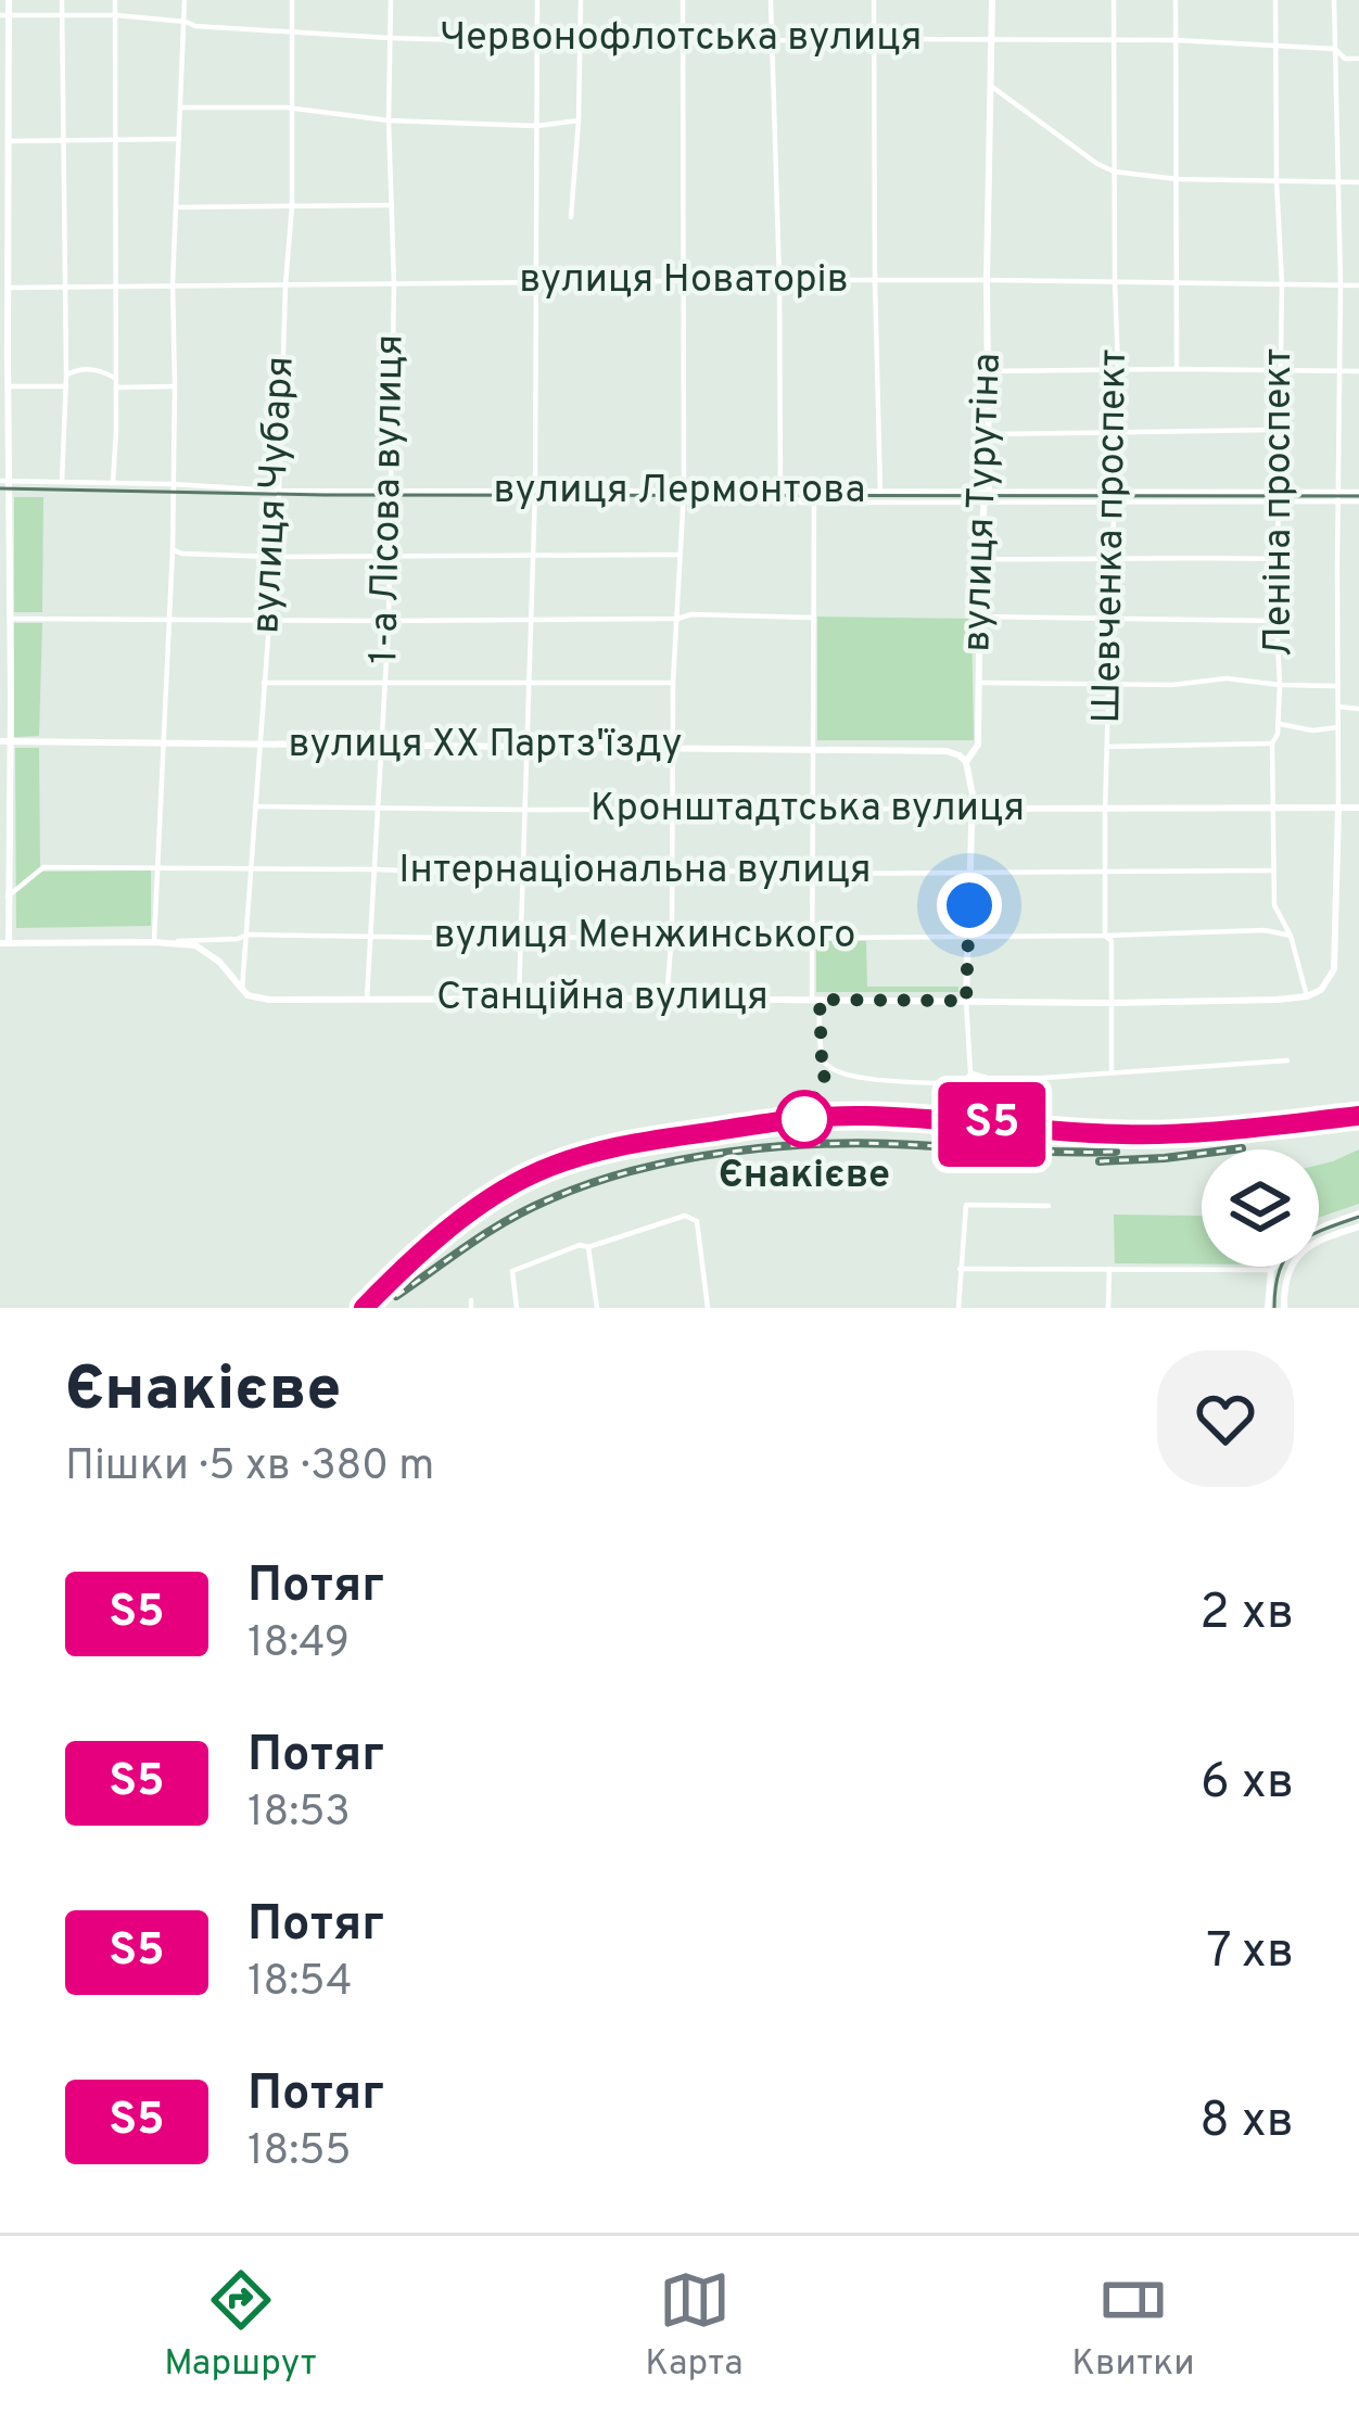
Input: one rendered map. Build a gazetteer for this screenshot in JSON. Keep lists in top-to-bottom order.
{
  "streets": {
    "street": [
      "Червонофлотська вулиця",
      "вулиця Новаторів",
      "вулиця Лермонтова",
      "вулиця Чубаря",
      "1-а Лісова вулиця",
      "вулиця Турутіна",
      "Леніна проспект",
      "Шевченка проспект",
      "вулиця XX Партз'їзду",
      "Кронштадтська вулиця",
      "Інтернаціональна вулиця",
      "вулиця Менжинського",
      "Станційна вулиця"
    ]
  },
  "crossings": [
    ["Червонофлотська вулиця", "вулиця Чубаря"],
    ["Червонофлотська вулиця", "1-а Лісова вулиця"],
    ["Червонофлотська вулиця", "вулиця Турутіна"],
    ["Червонофлотська вулиця", "Леніна проспект"],
    ["Червонофлотська вулиця", "Шевченка проспект"],
    ["вулиця Новаторів", "вулиця Чубаря"],
    ["вулиця Новаторів", "1-а Лісова вулиця"],
    ["вулиця Новаторів", "вулиця Турутіна"],
    ["вулиця Новаторів", "Леніна проспект"],
    ["вулиця Новаторів", "Шевченка проспект"],
    ["вулиця Лермонтова", "вулиця Чубаря"],
    ["вулиця Лермонтова", "1-а Лісова вулиця"],
    ["вулиця Лермонтова", "вулиця Турутіна"],
    ["вулиця Лермонтова", "Леніна проспект"],
    ["вулиця Лермонтова", "Шевченка проспект"],
    ["вулиця Чубаря", "вулиця XX Партз'їзду"],
    ["вулиця Чубаря", "Кронштадтська вулиця"],
    ["вулиця Чубаря", "Інтернаціональна вулиця"],
    ["вулиця Чубаря", "вулиця Менжинського"],
    ["вулиця Чубаря", "Станційна вулиця"],
    ["1-а Лісова вулиця", "вулиця XX Партз'їзду"],
    ["1-а Лісова вулиця", "Кронштадтська вулиця"],
    ["1-а Лісова вулиця", "Інтернаціональна вулиця"],
    ["1-а Лісова вулиця", "вулиця Менжинського"],
    ["1-а Лісова вулиця", "Станційна вулиця"],
    ["вулиця Турутіна", "вулиця XX Партз'їзду"],
    ["вулиця Турутіна", "Кронштадтська вулиця"],
    ["вулиця Турутіна", "Інтернаціональна вулиця"],
    ["вулиця Турутіна", "вулиця Менжинського"],
    ["вулиця Турутіна", "Станційна вулиця"],
    ["Леніна проспект", "Кронштадтська вулиця"],
    ["Леніна проспект", "Інтернаціональна вулиця"],
    ["Леніна проспект", "вулиця Менжинського"],
    ["Леніна проспект", "Станційна вулиця"],
    ["Шевченка проспект", "Кронштадтська вулиця"],
    ["Шевченка проспект", "Інтернаціональна вулиця"],
    ["Шевченка проспект", "вулиця Менжинського"],
    ["Шевченка проспект", "Станційна вулиця"]
  ],
  "places": ["Єнакієве"],
  "page": {
    "on_map": "S5",
    "heading": ["Єнакієве", "Пішки · 5 хв · 380 m"],
    "list": [
      {
        "mark": "S5",
        "name": "Потяг",
        "note": "18:49",
        "value": "2 хв"
      },
      {
        "mark": "S5",
        "name": "Потяг",
        "note": "18:53",
        "value": "6 хв"
      },
      {
        "mark": "S5",
        "name": "Потяг",
        "note": "18:54",
        "value": "7 хв"
      },
      {
        "mark": "S5",
        "name": "Потяг",
        "note": "18:55",
        "value": "8 хв"
      }
    ],
    "tabs": ["Маршрут", "Карта", "Квитки"]
  }
}
